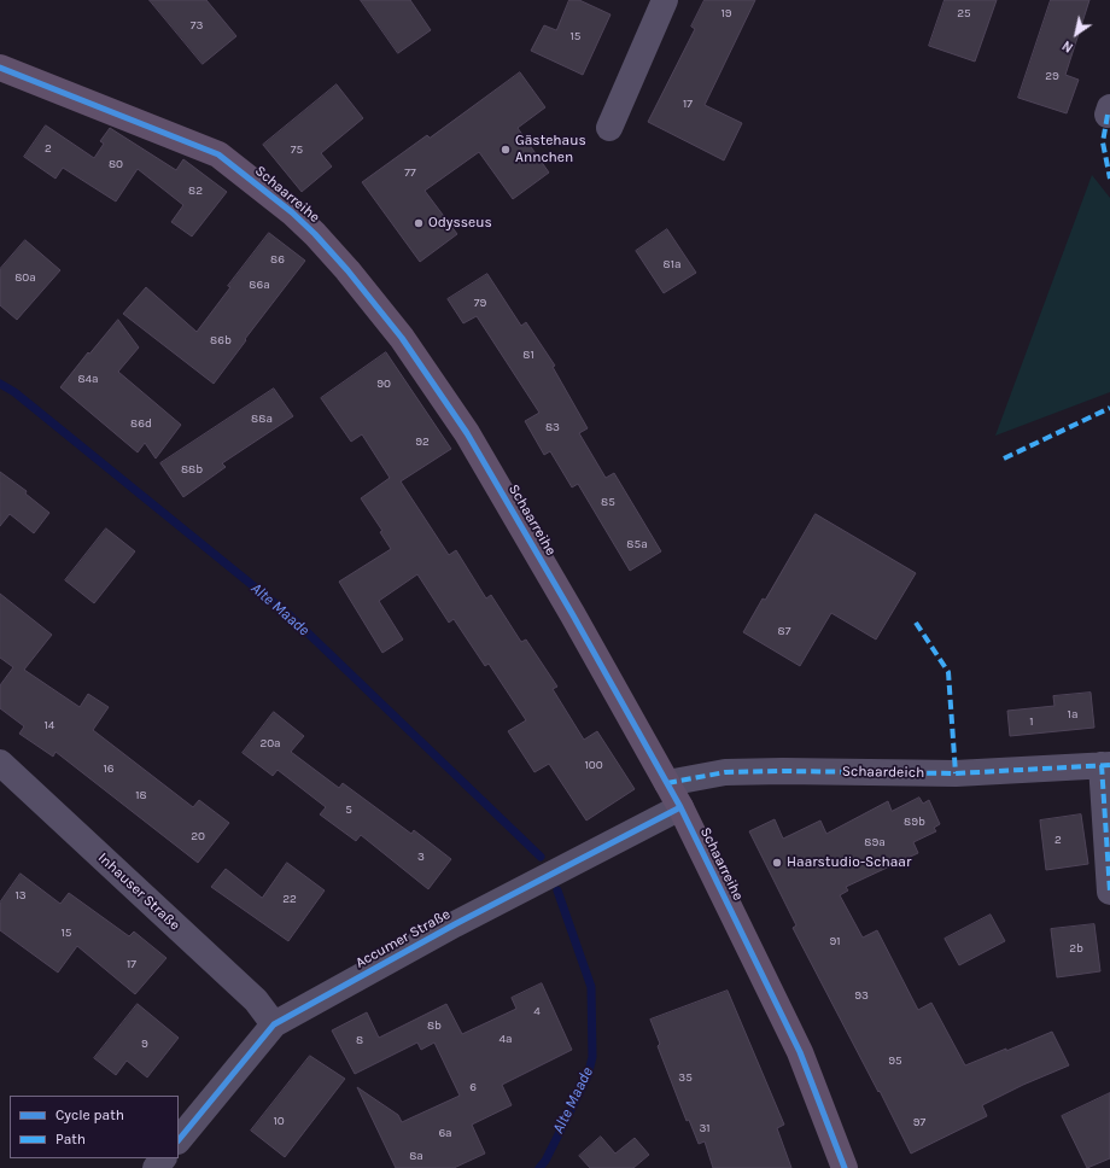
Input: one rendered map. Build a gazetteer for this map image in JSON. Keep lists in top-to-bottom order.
{
  "streets": {
    "main road": ["Schaarreihe"],
    "street": ["Schaardeich", "Inhauser Straße", "Accumer Straße"]
  },
  "crossings": [
    ["Schaarreihe", "Schaardeich"],
    ["Schaarreihe", "Accumer Straße"],
    ["Inhauser Straße", "Accumer Straße"]
  ],
  "water": ["Alte Maade"],
  "places": ["Gästehaus Annchen", "Odysseus", "Haarstudio-Schaar"],
  "house_numbers": [
    "19",
    "25",
    "73",
    "15",
    "29",
    "17",
    "2",
    "75",
    "80",
    "77",
    "82",
    "86",
    "81a",
    "80a",
    "86a",
    "79",
    "86b",
    "81",
    "84a",
    "90",
    "88a",
    "86d",
    "83",
    "92",
    "88b",
    "85",
    "85a",
    "87",
    "1a",
    "1",
    "14",
    "20a",
    "100",
    "16",
    "18",
    "5",
    "89b",
    "20",
    "2",
    "89a",
    "3",
    "13",
    "22",
    "15",
    "91",
    "2b",
    "17",
    "93",
    "4",
    "8b",
    "4a",
    "8",
    "9",
    "95",
    "35",
    "6",
    "10",
    "97",
    "31",
    "6a",
    "8a"
  ],
  "legend": ["Cycle path", "Path"],
  "north": "bottom left"
}
